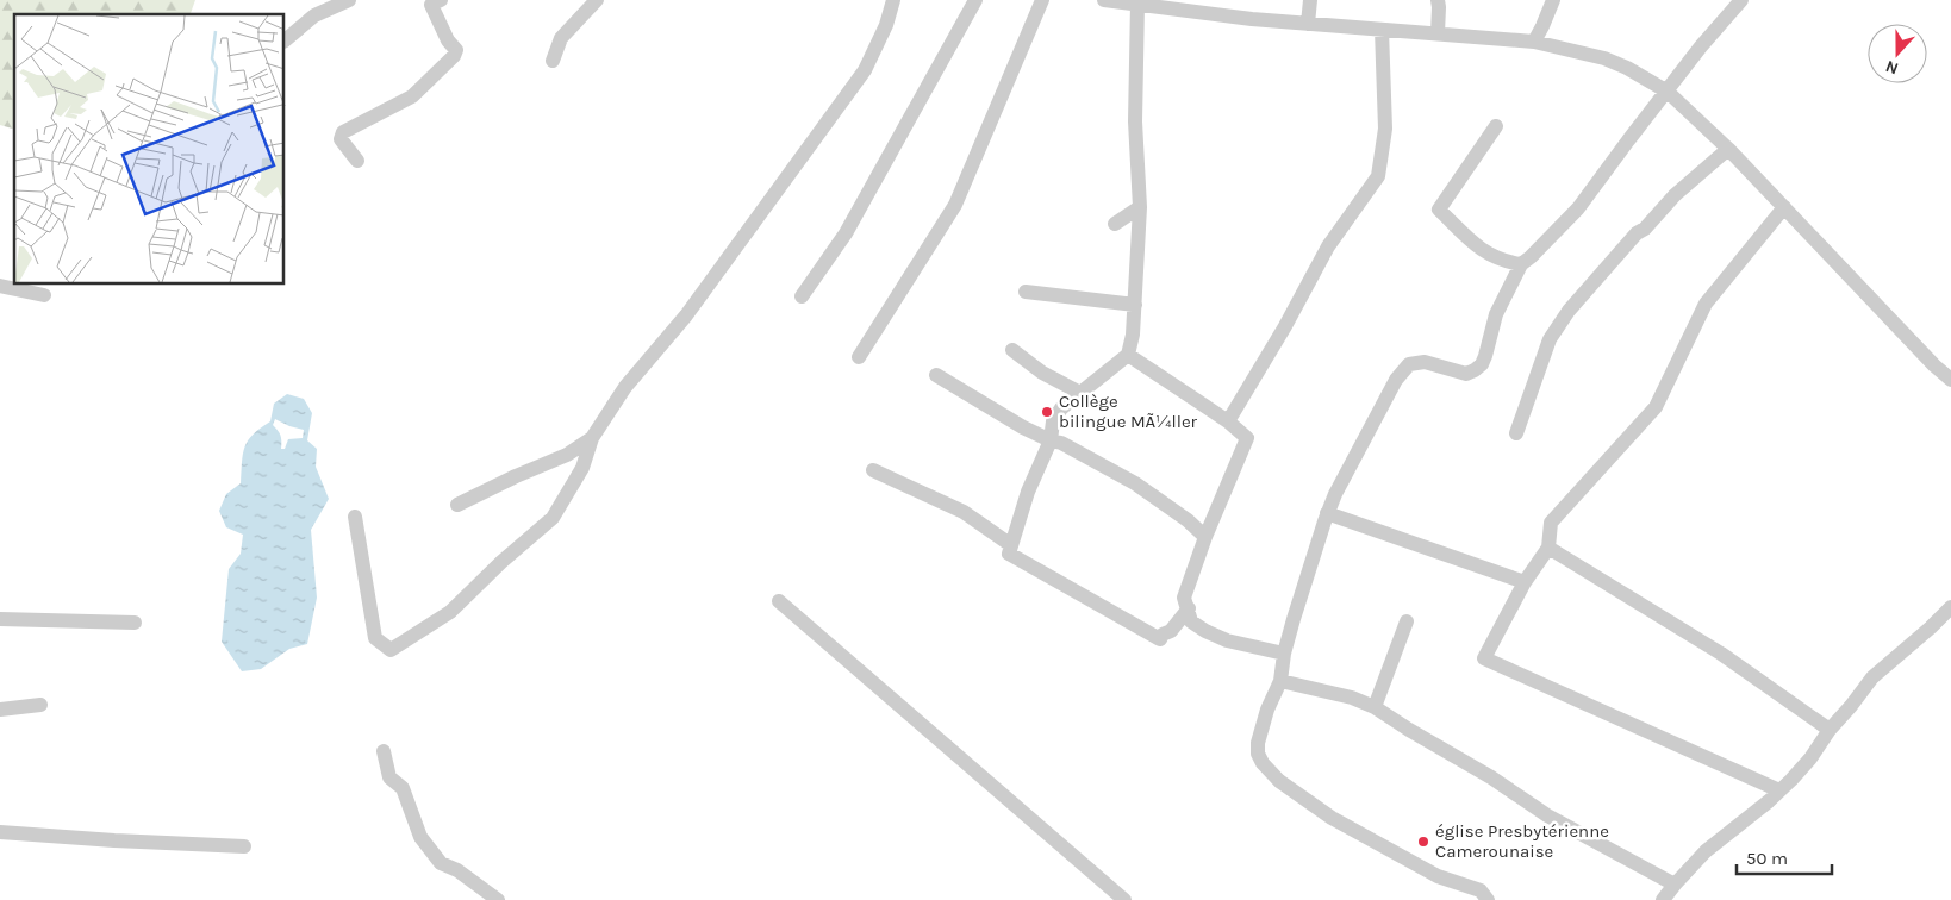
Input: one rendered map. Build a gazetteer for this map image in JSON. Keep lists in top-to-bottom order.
{
  "places": ["Collège bilingue MÃ¼ller", "église Presbytérienne Camerounaise"],
  "scale_bar": "50 m",
  "north": "bottom"
}
